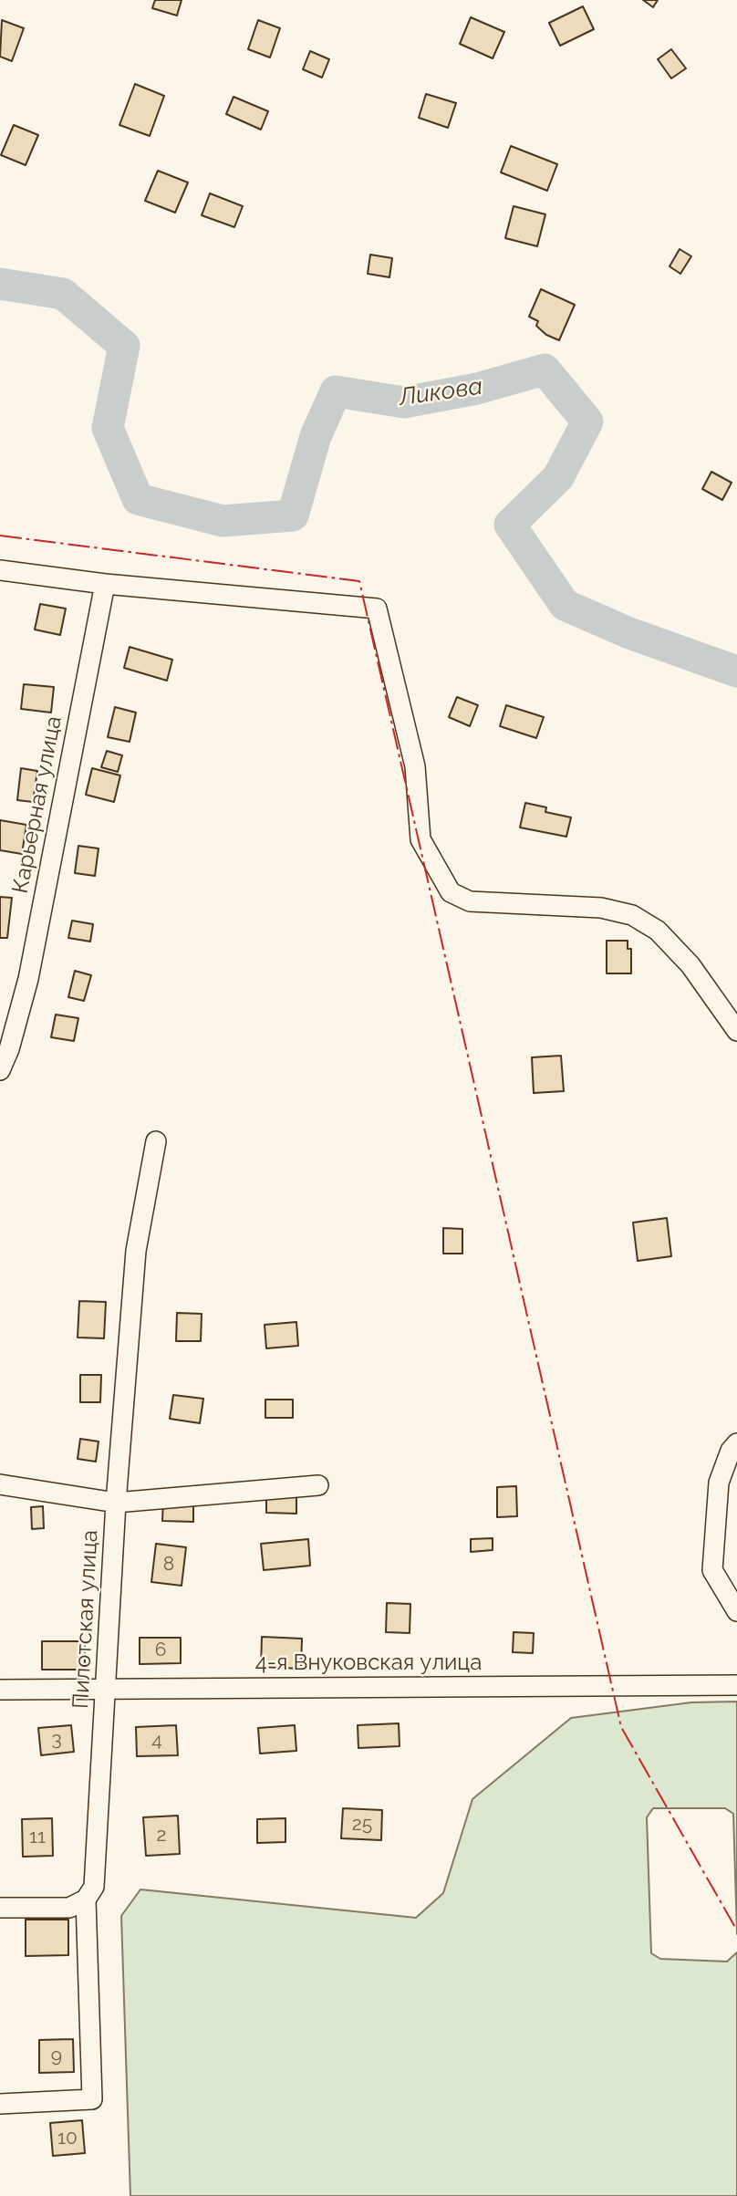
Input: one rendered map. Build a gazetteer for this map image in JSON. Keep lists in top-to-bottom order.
{
  "streets": {
    "street": ["Карьерная улица", "Пилотская улица", "4-я Внуковская улица"]
  },
  "crossings": [
    ["Пилотская улица", "4-я Внуковская улица"]
  ],
  "water": ["Ликова"],
  "house_numbers": [
    "8",
    "6",
    "3",
    "4",
    "25",
    "2",
    "11",
    "9",
    "10"
  ]
}
